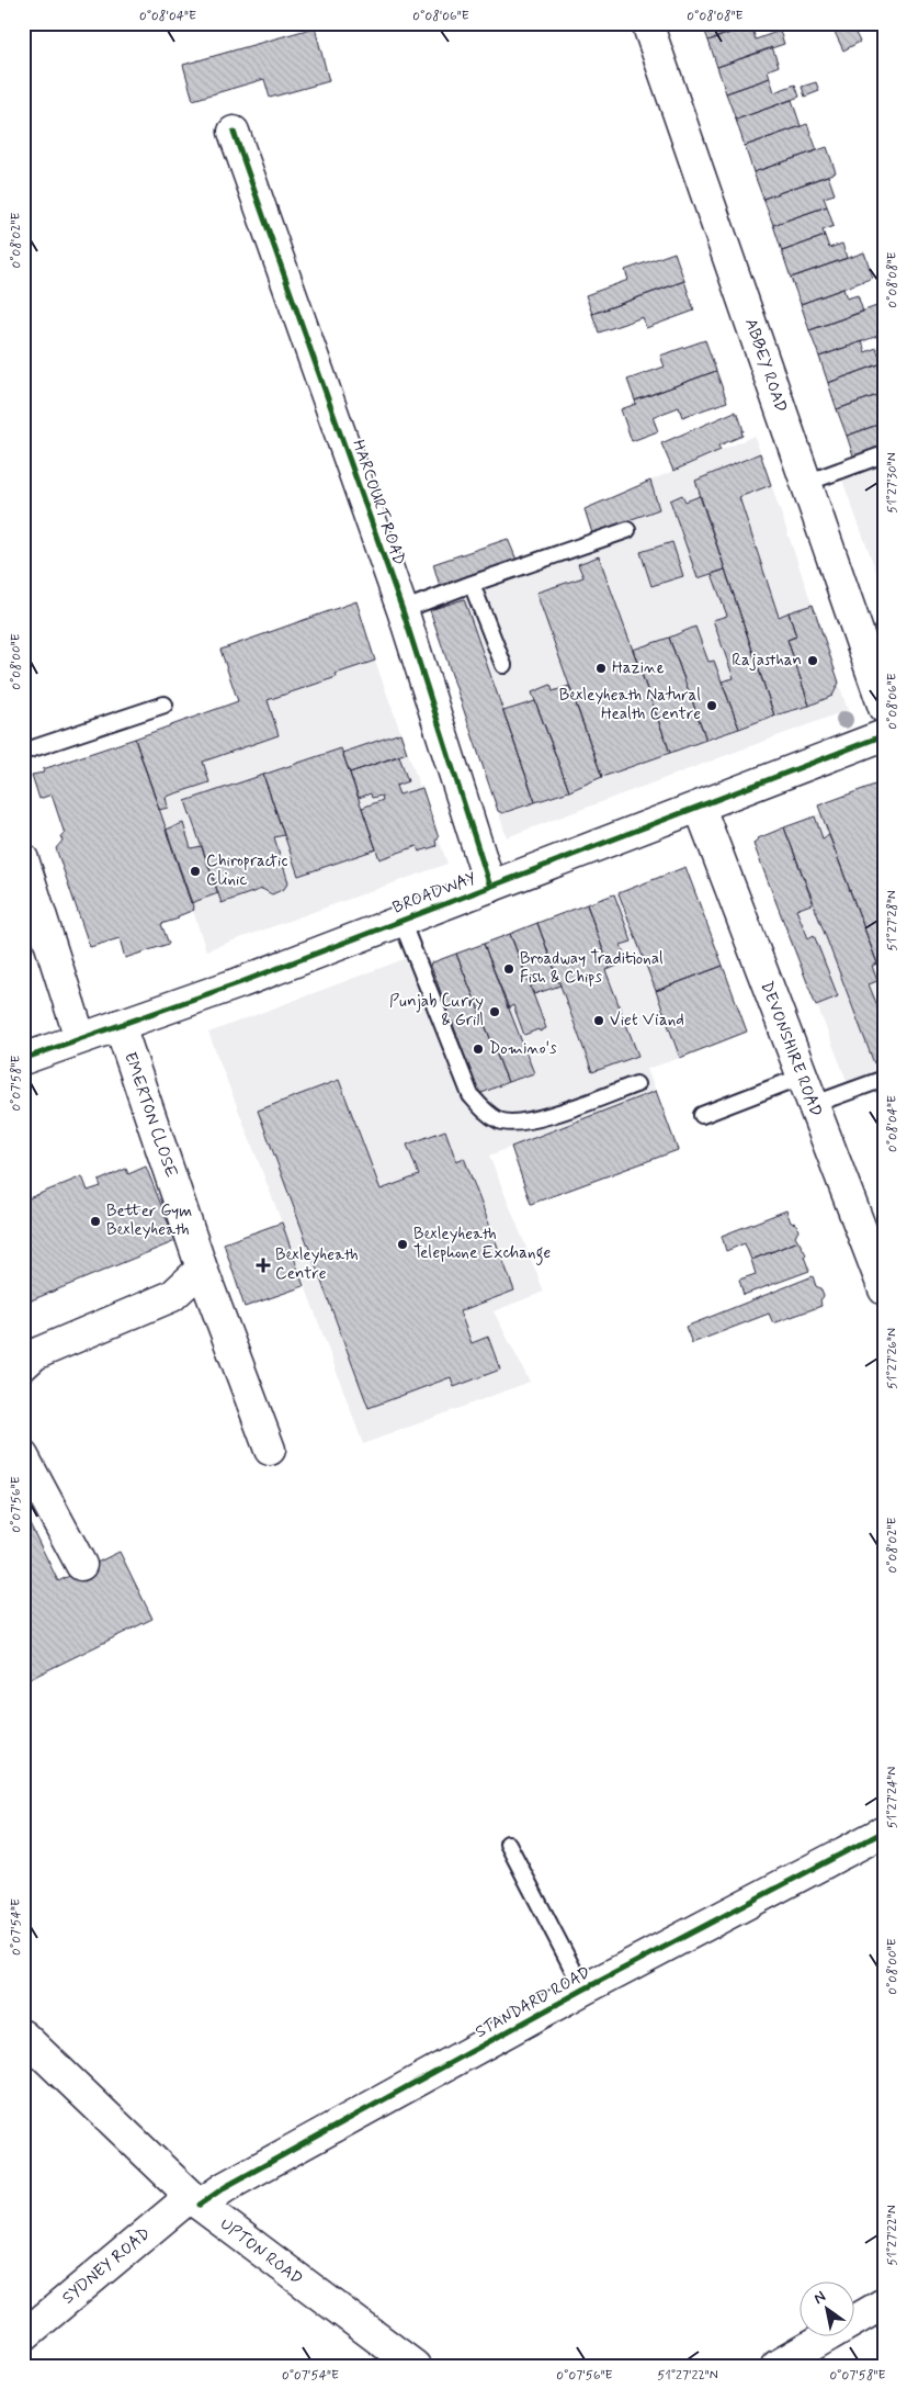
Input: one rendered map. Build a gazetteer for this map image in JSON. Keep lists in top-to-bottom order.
{
  "streets": {
    "street": [
      "ABBEY ROAD",
      "HARCOURT ROAD",
      "BROADWAY",
      "DEVONSHIRE ROAD",
      "EMERTON CLOSE",
      "STANDARD ROAD",
      "UPTON ROAD",
      "SYDNEY ROAD"
    ]
  },
  "crossings": [
    ["HARCOURT ROAD", "BROADWAY"],
    ["BROADWAY", "DEVONSHIRE ROAD"],
    ["BROADWAY", "EMERTON CLOSE"],
    ["STANDARD ROAD", "UPTON ROAD"],
    ["STANDARD ROAD", "SYDNEY ROAD"],
    ["UPTON ROAD", "SYDNEY ROAD"]
  ],
  "places": {
    "other": [
      "Rajasthan",
      "Hazine",
      "Bexleyheath Natural Health Centre",
      "Chiropractic Clinic",
      "Broadway Traditional Fish & Chips",
      "Punjab Curry & Grill",
      "Viet Viand",
      "Domino's",
      "Better Gym Bexleyheath",
      "Bexleyheath Telephone Exchange"
    ],
    "health": ["Bexleyheath Centre"]
  },
  "north": "top left",
  "coordinates": [
    "0°08'04\"E",
    "0°08'06\"E",
    "0°08'08\"E",
    "0°08'02\"E",
    "51°27'30\"N",
    "0°08'00\"E",
    "51°27'28\"N",
    "0°07'58\"E",
    "51°27'26\"N",
    "0°07'56\"E",
    "51°27'24\"N",
    "0°07'54\"E",
    "51°27'22\"N"
  ]
}
